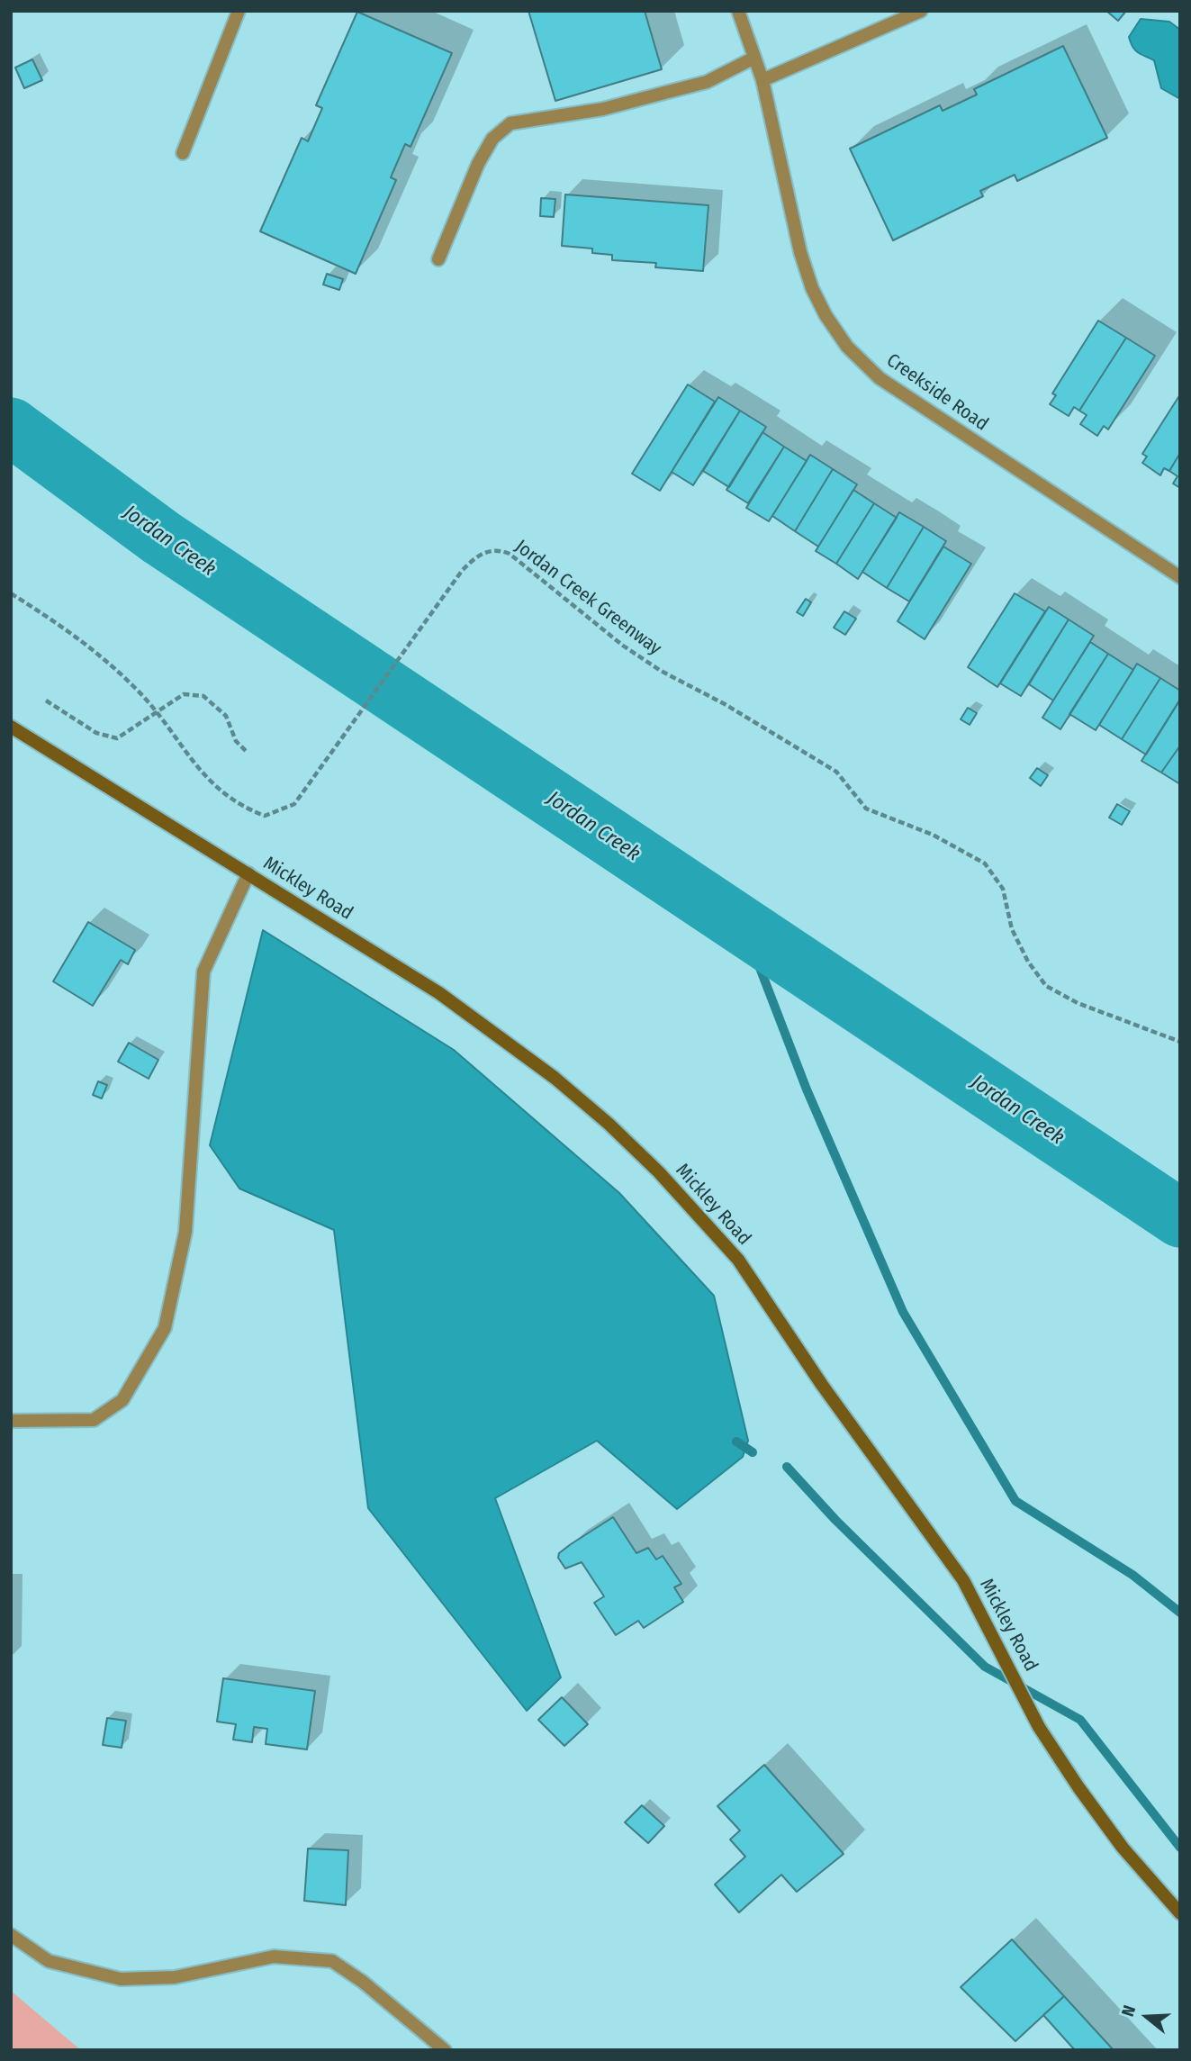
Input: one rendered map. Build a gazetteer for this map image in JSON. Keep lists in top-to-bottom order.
{
  "streets": {
    "street": ["Creekside Road", "Mickley Road"],
    "path": ["Jordan Creek Greenway"]
  },
  "water": ["Jordan Creek"],
  "north": "left"
}
